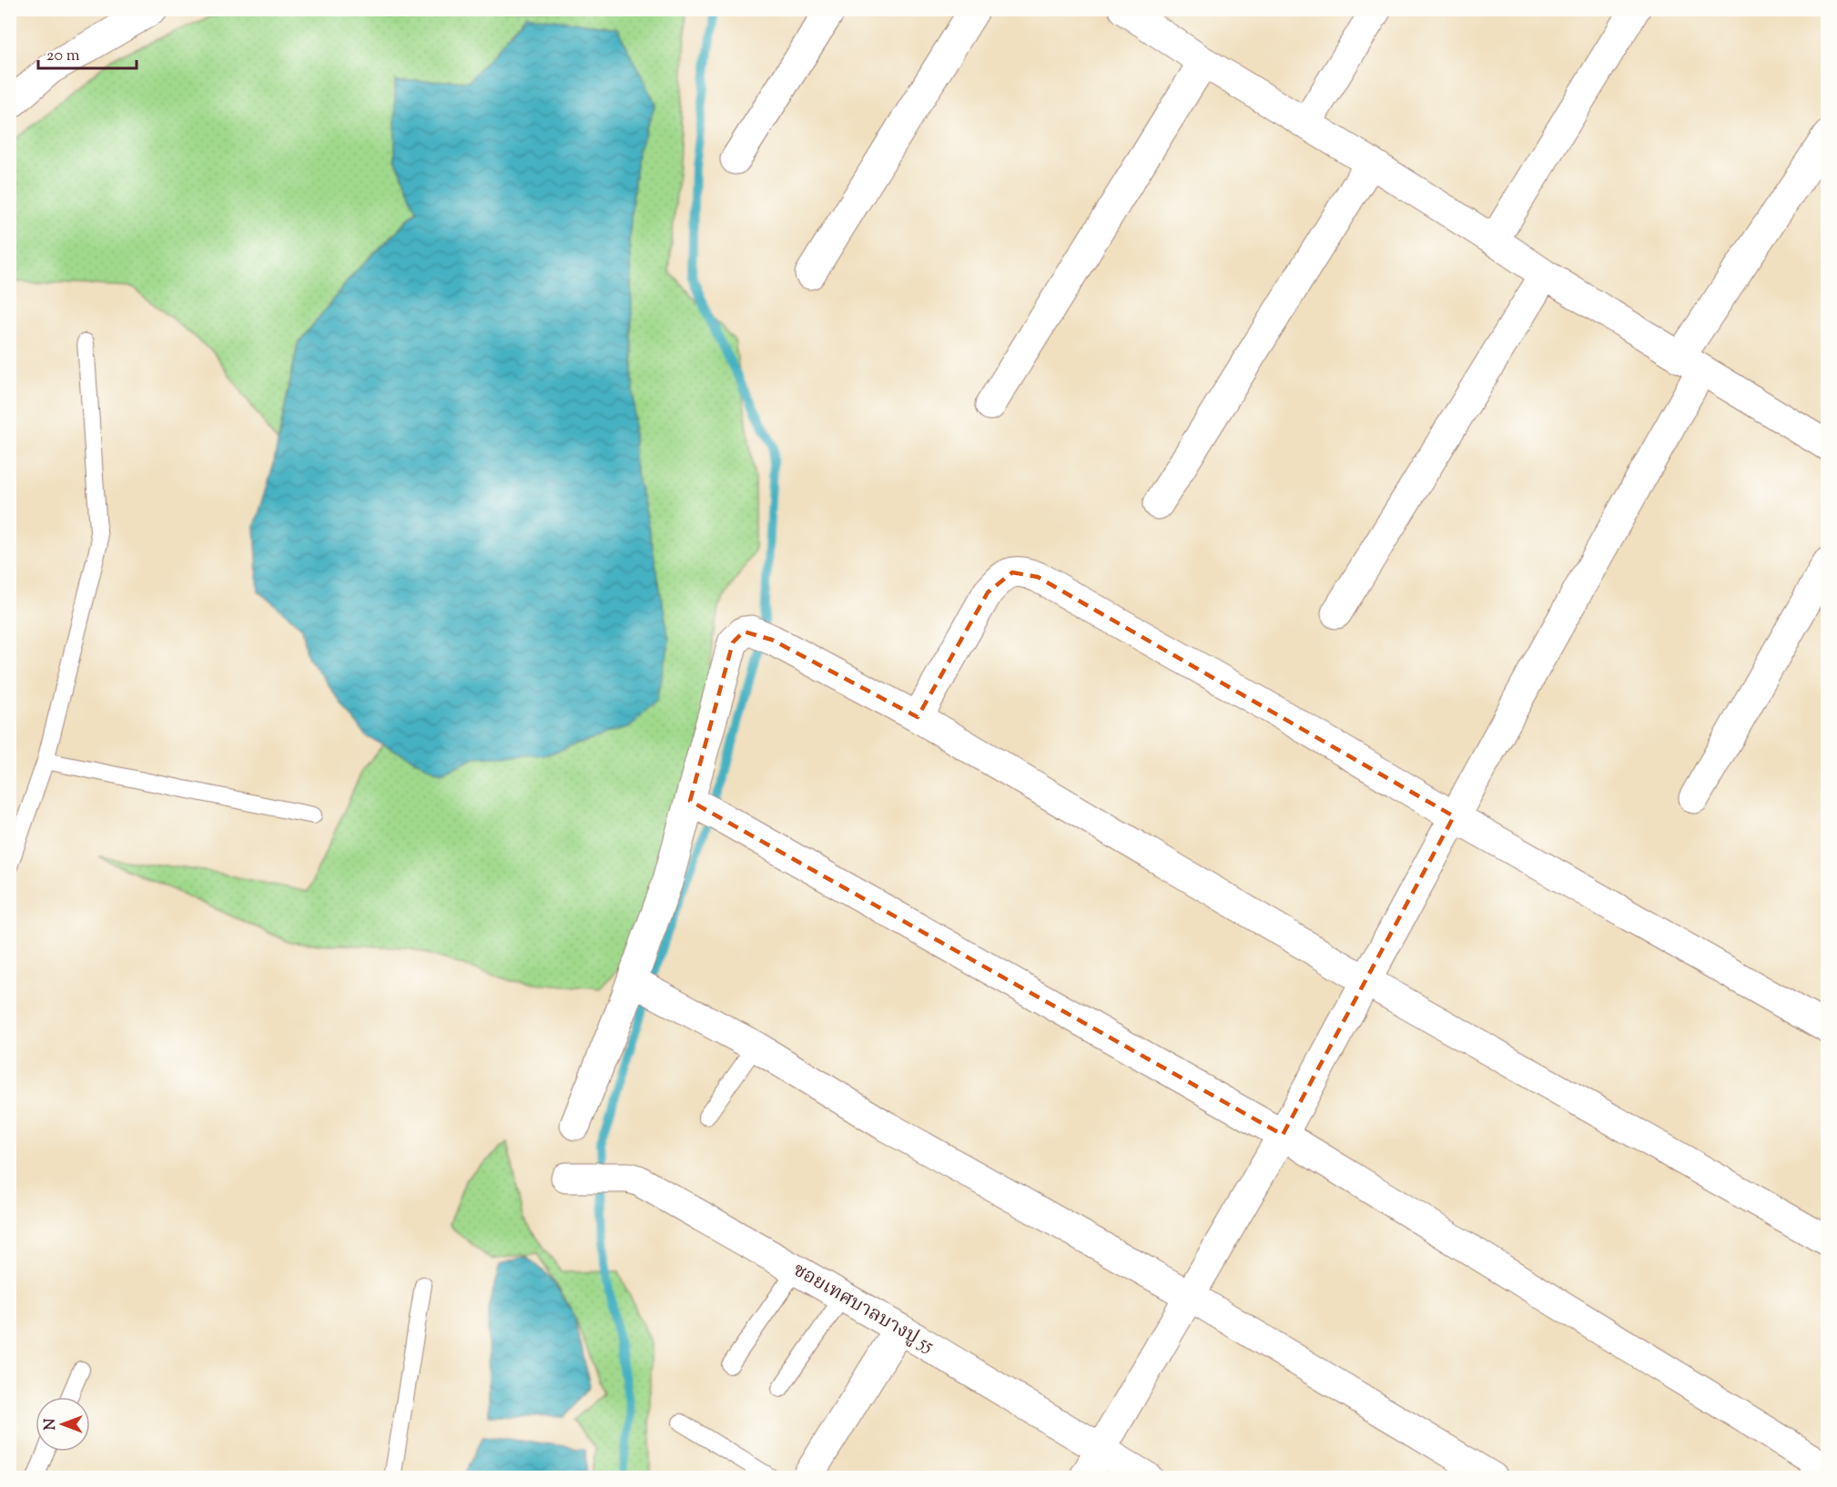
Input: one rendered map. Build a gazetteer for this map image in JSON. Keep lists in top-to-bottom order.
{
  "streets": {
    "street": ["ซอยเทศบาลบางปู 55"]
  },
  "scale_bar": "20 m",
  "north": "left"
}
